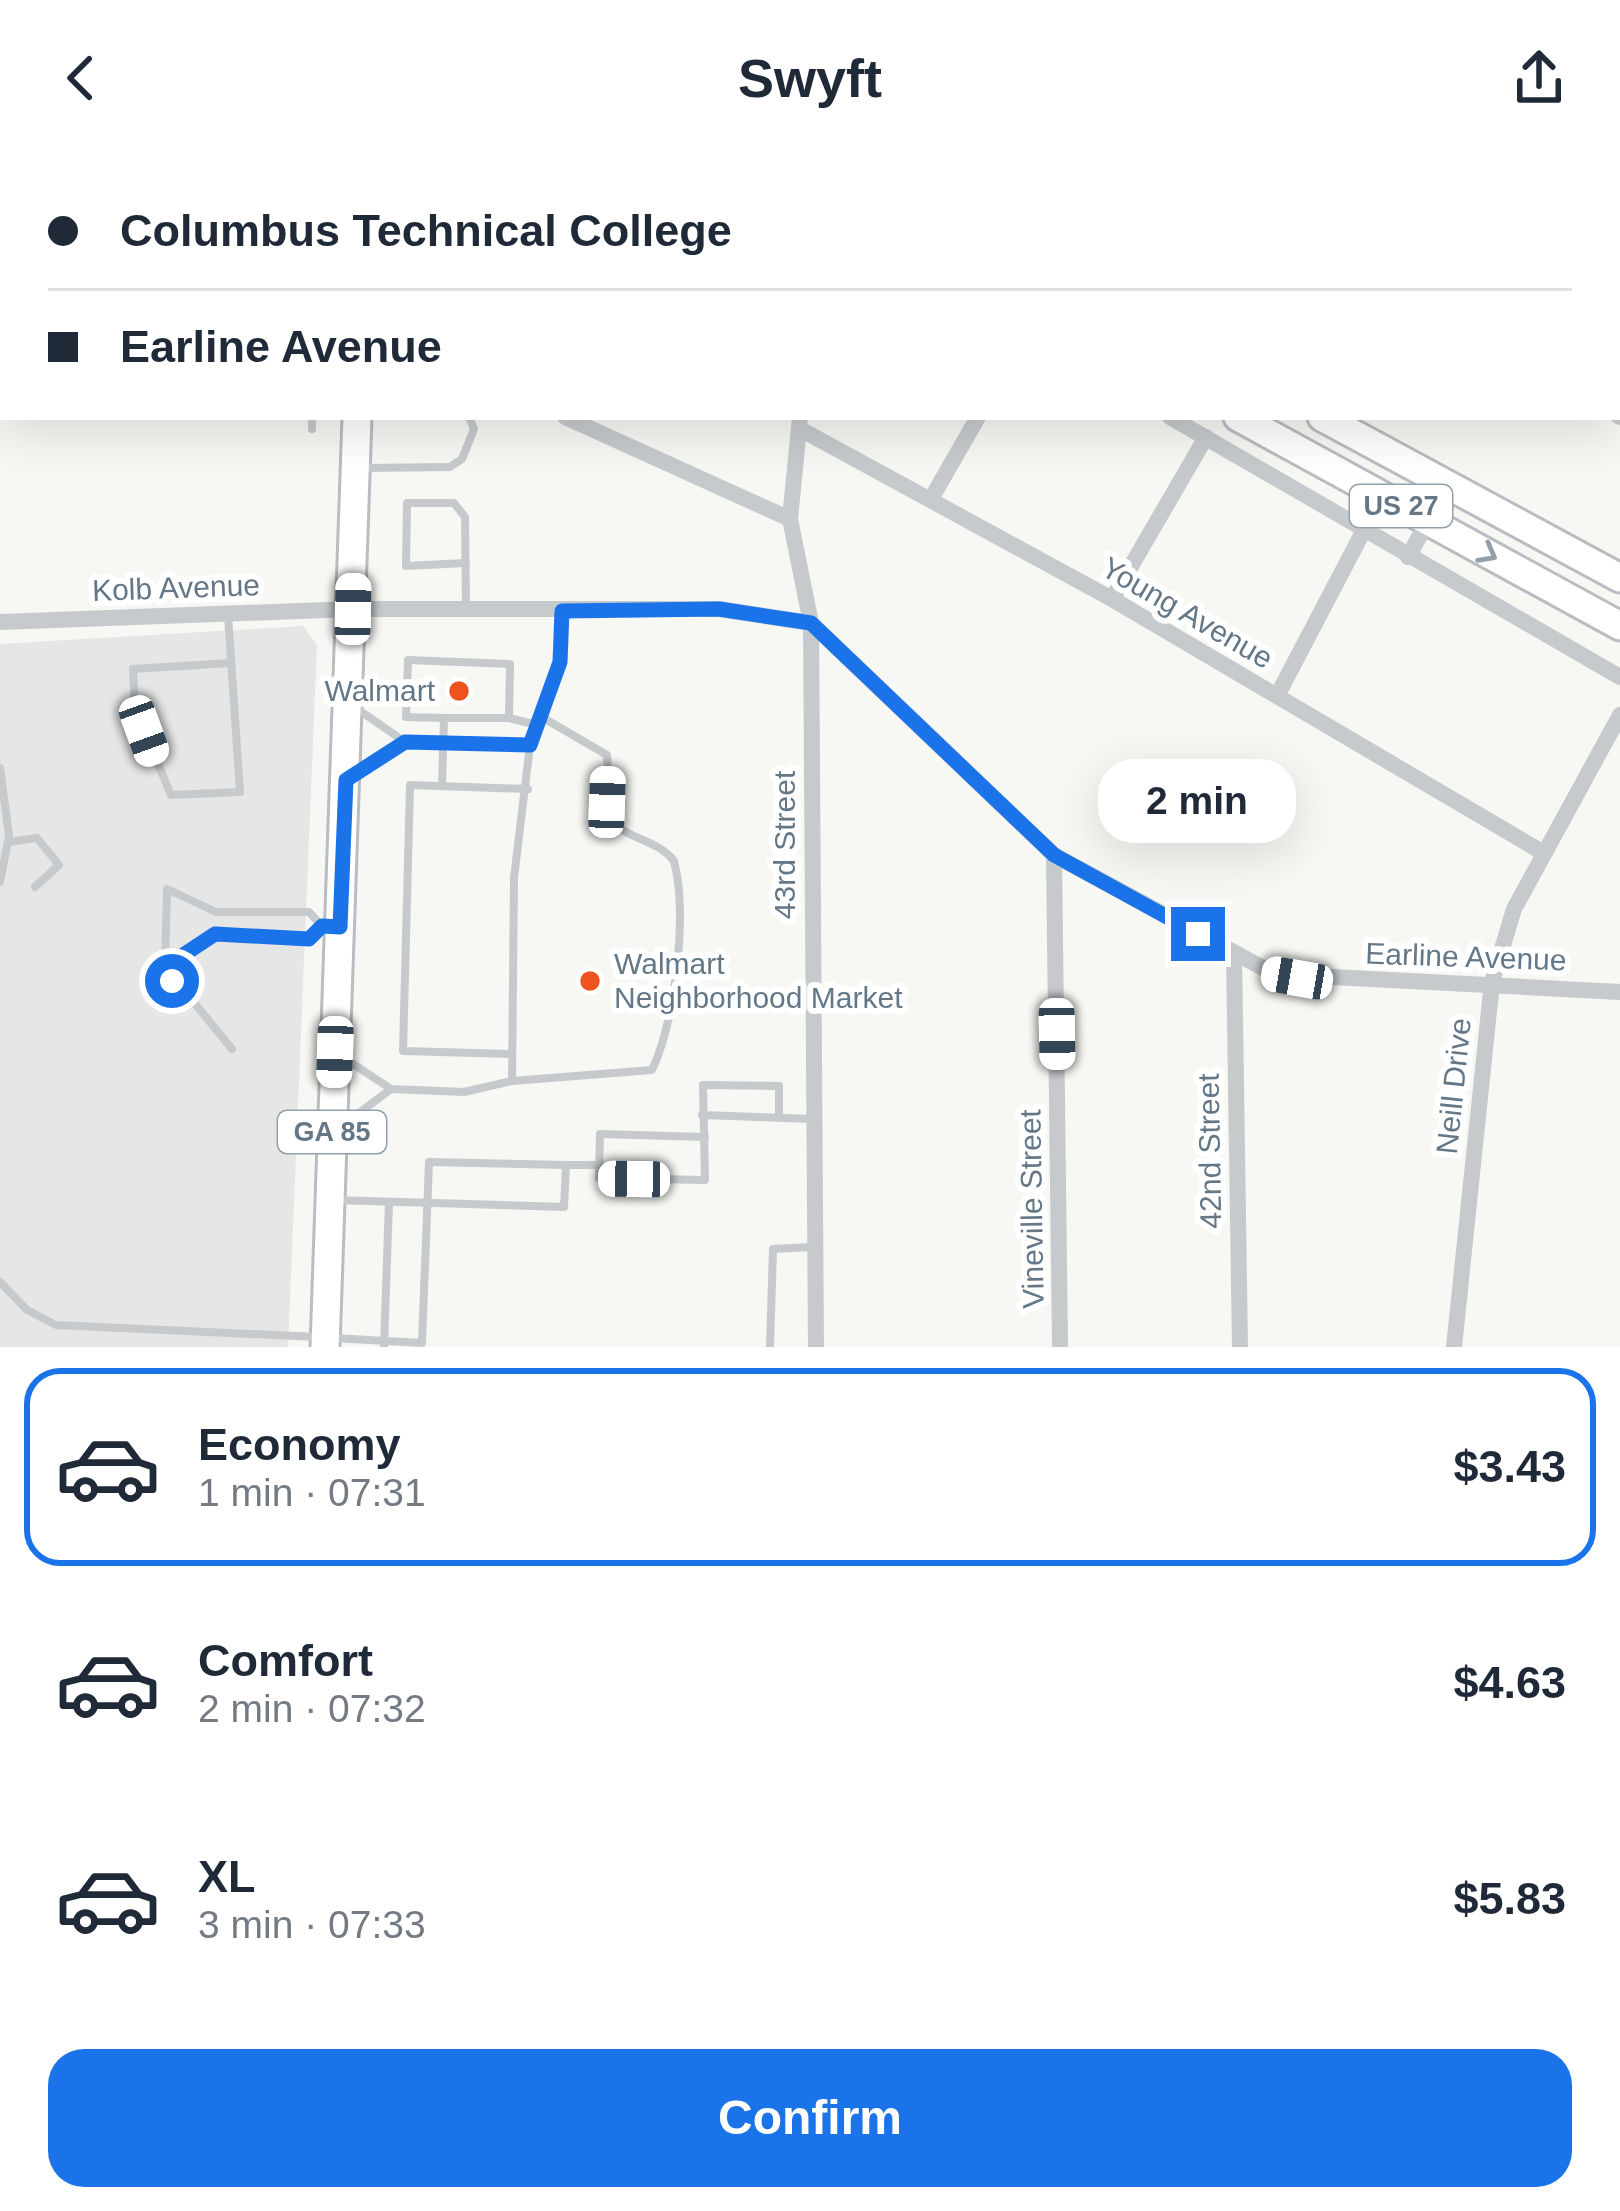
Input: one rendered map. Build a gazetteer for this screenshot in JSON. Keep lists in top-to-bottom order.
{
  "streets": {
    "main road": ["US 27", "GA 85"],
    "street": [
      "Kolb Avenue",
      "Young Avenue",
      "43rd Street",
      "Earline Avenue",
      "Neill Drive",
      "42nd Street",
      "Vineville Street"
    ]
  },
  "crossings": [
    ["Kolb Avenue", "GA 85"],
    ["Young Avenue", "43rd Street"],
    ["Young Avenue", "Neill Drive"],
    ["43rd Street", "Earline Avenue"],
    ["Earline Avenue", "Neill Drive"],
    ["Earline Avenue", "42nd Street"],
    ["Earline Avenue", "Vineville Street"]
  ],
  "places": ["Walmart", "Walmart Neighborhood Market"],
  "page": {
    "header": "Swyft",
    "banner": ["Columbus Technical College", "Earline Avenue"],
    "bubble": "2 min",
    "list": [
      {
        "name": "Economy",
        "note": "1 min · 07:31",
        "value": "$3.43"
      },
      {
        "name": "Comfort",
        "note": "2 min · 07:32",
        "value": "$4.63"
      },
      {
        "name": "XL",
        "note": "3 min · 07:33",
        "value": "$5.83"
      }
    ],
    "buttons": "Confirm"
  }
}
